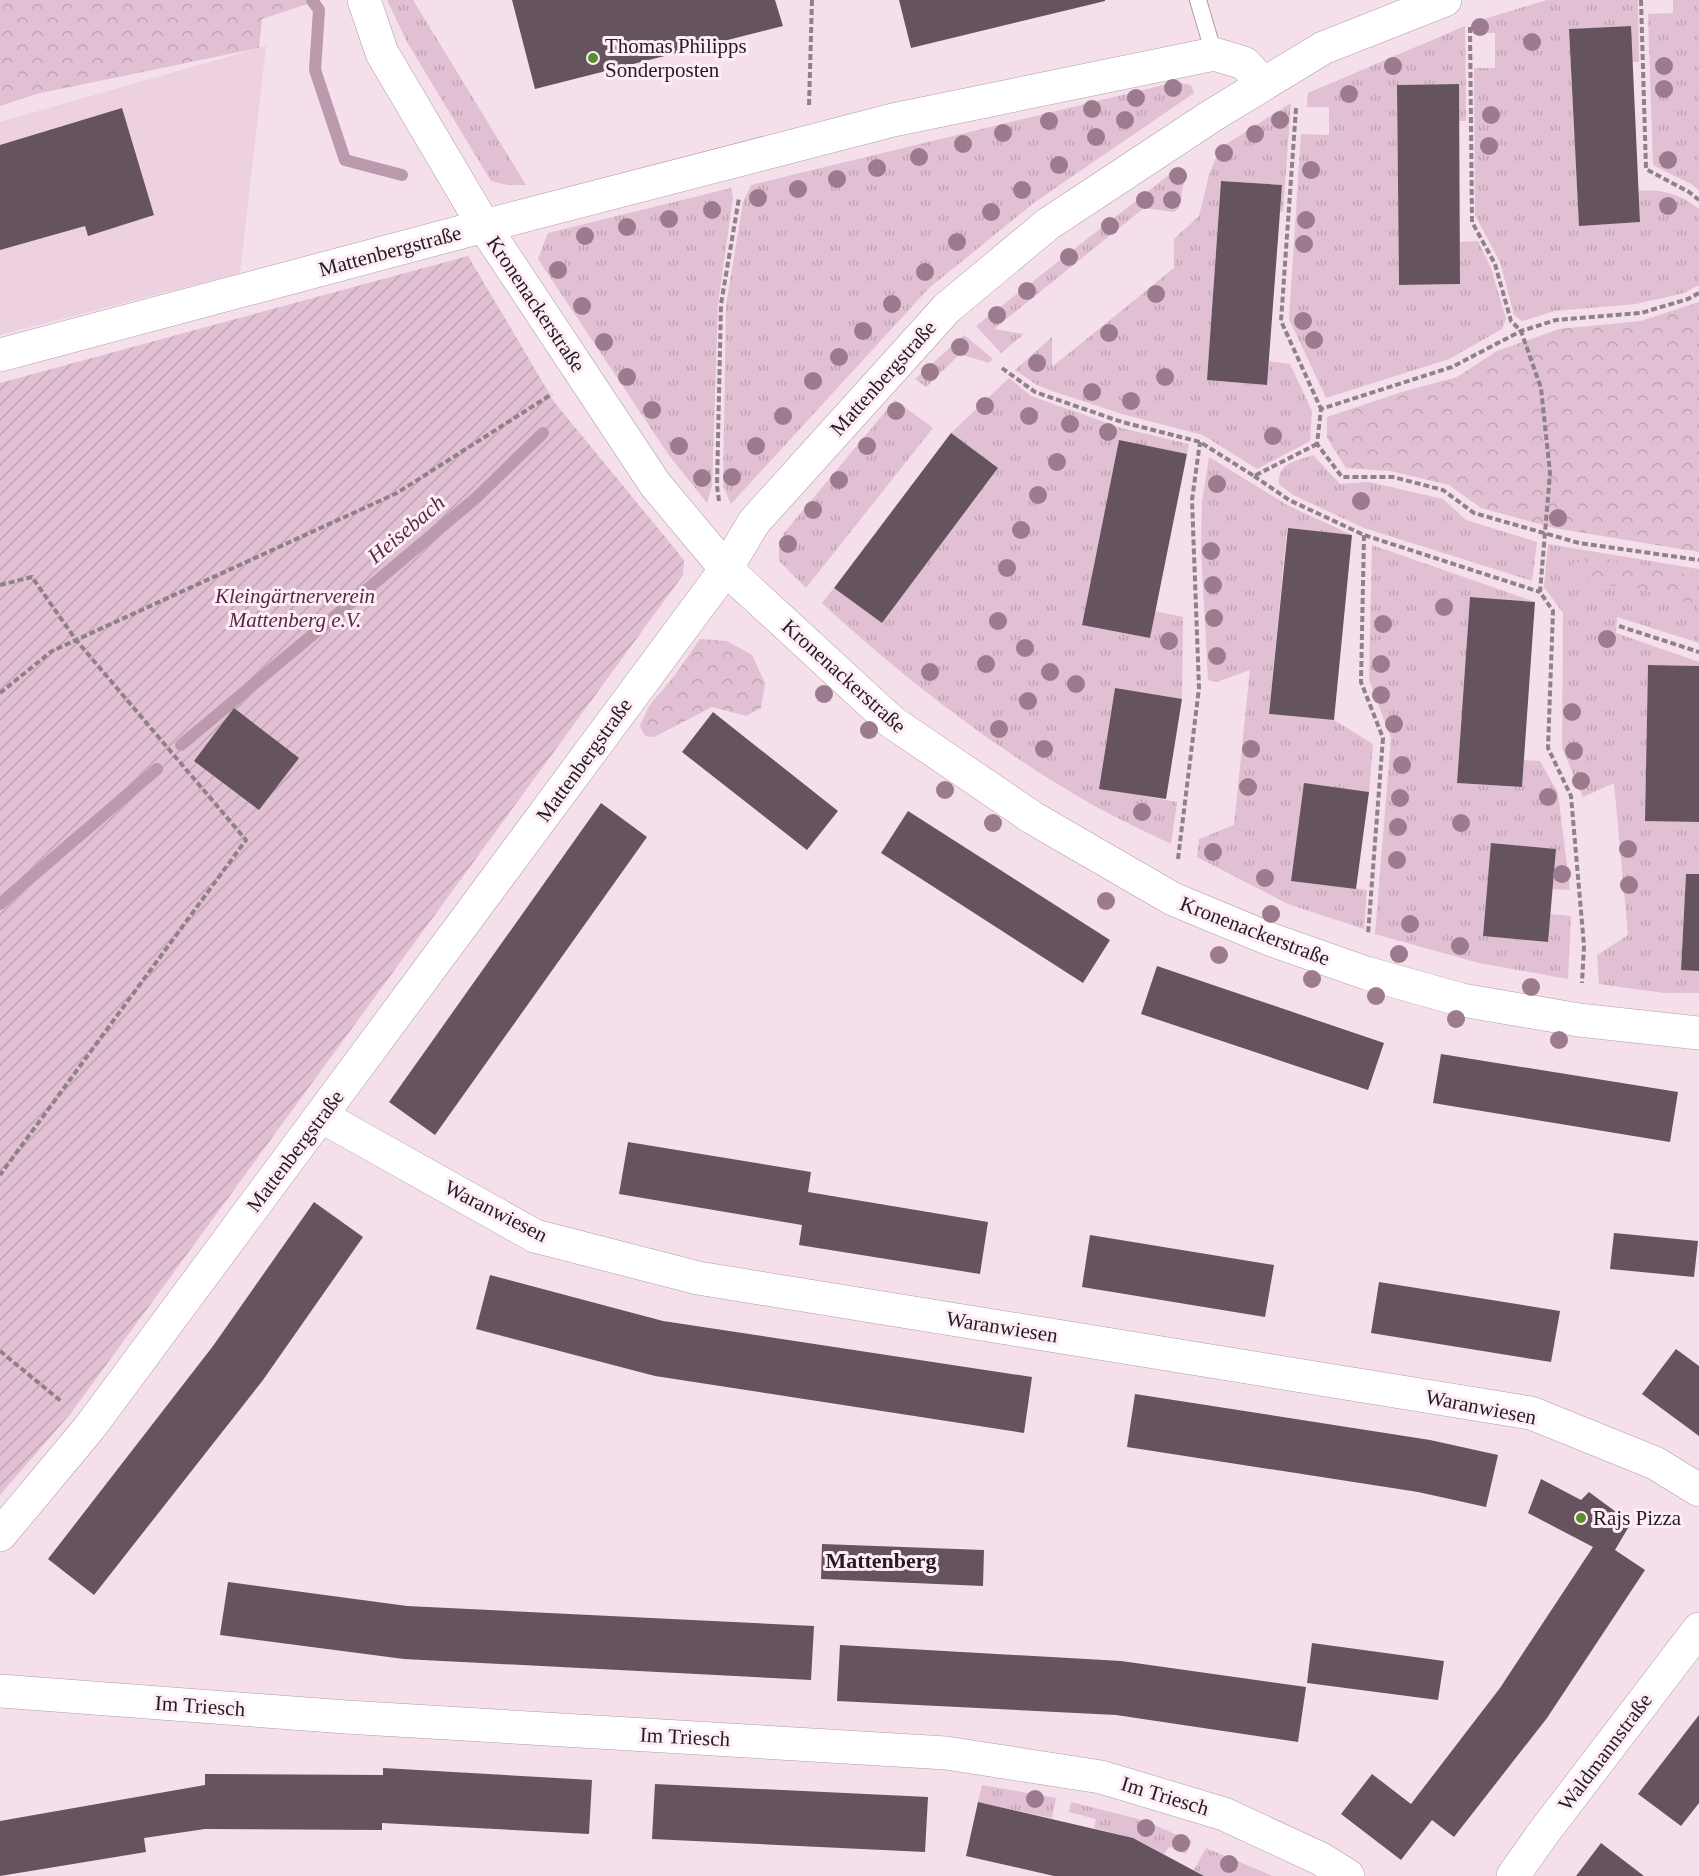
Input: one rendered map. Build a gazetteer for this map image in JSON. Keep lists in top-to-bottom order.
{
  "streets": {
    "street": [
      "Mattenbergstraße",
      "Kronenackerstraße",
      "Waranwiesen",
      "Im Triesch",
      "Waldmannstraße"
    ]
  },
  "crossings": [
    ["Mattenbergstraße", "Kronenackerstraße"],
    ["Mattenbergstraße", "Waranwiesen"]
  ],
  "districts": ["Mattenberg"],
  "water": ["Heisebach"],
  "parks": ["Kleingärtnerverein Mattenberg e.V."],
  "places": ["Thomas Philipps Sonderposten", "Rajs Pizza"]
}
